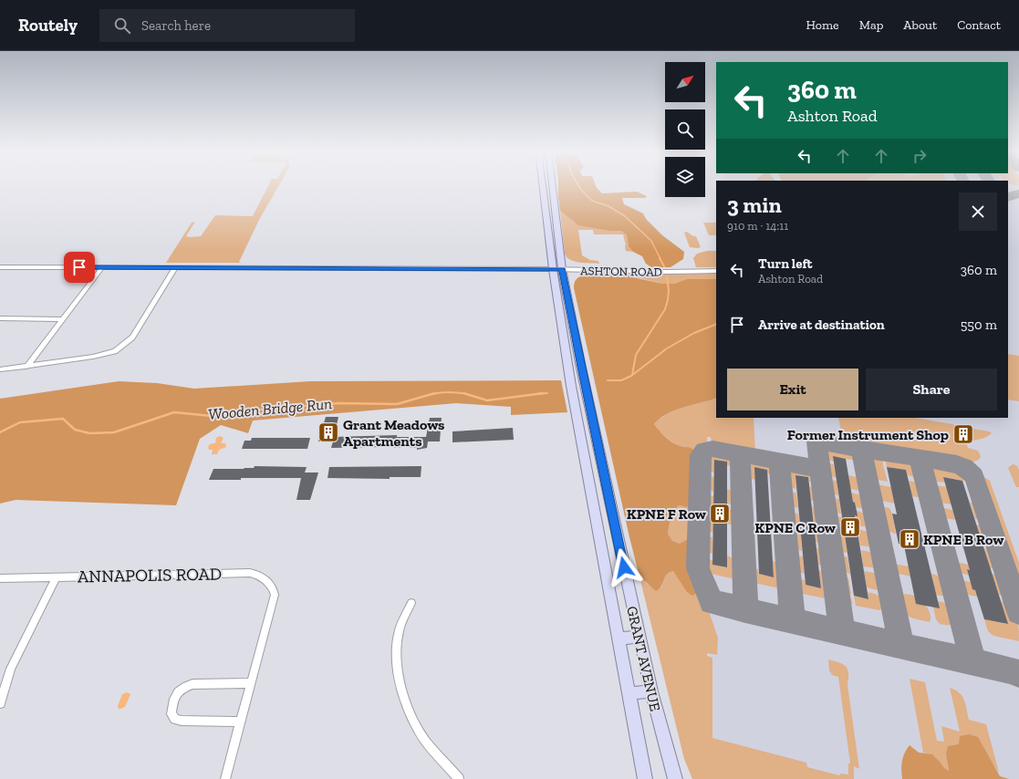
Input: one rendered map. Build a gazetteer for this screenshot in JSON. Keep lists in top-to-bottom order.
{
  "streets": {
    "main road": ["GRANT AVENUE"],
    "street": ["ASHTON ROAD", "ANNAPOLIS ROAD"]
  },
  "crossings": [
    ["ASHTON ROAD", "GRANT AVENUE"]
  ],
  "water": ["Wooden Bridge Run"],
  "places": {
    "building": [
      "Grant Meadows Apartments",
      "Former Instrument Shop",
      "KPNE F Row",
      "KPNE C Row",
      "KPNE B Row"
    ]
  },
  "north": "top right",
  "page": {
    "header": "Routely",
    "search": "Search here",
    "nav": [
      "Home",
      "Map",
      "About",
      "Contact"
    ],
    "turn": ["360 m", "Ashton Road"],
    "heading": ["3 min", "910 m · 14:11"],
    "list": [
      {
        "name": "Turn left",
        "note": "Ashton Road",
        "value": "360 m"
      },
      {
        "name": "Arrive at destination",
        "value": "550 m"
      }
    ],
    "buttons": ["Exit", "Share"]
  }
}
